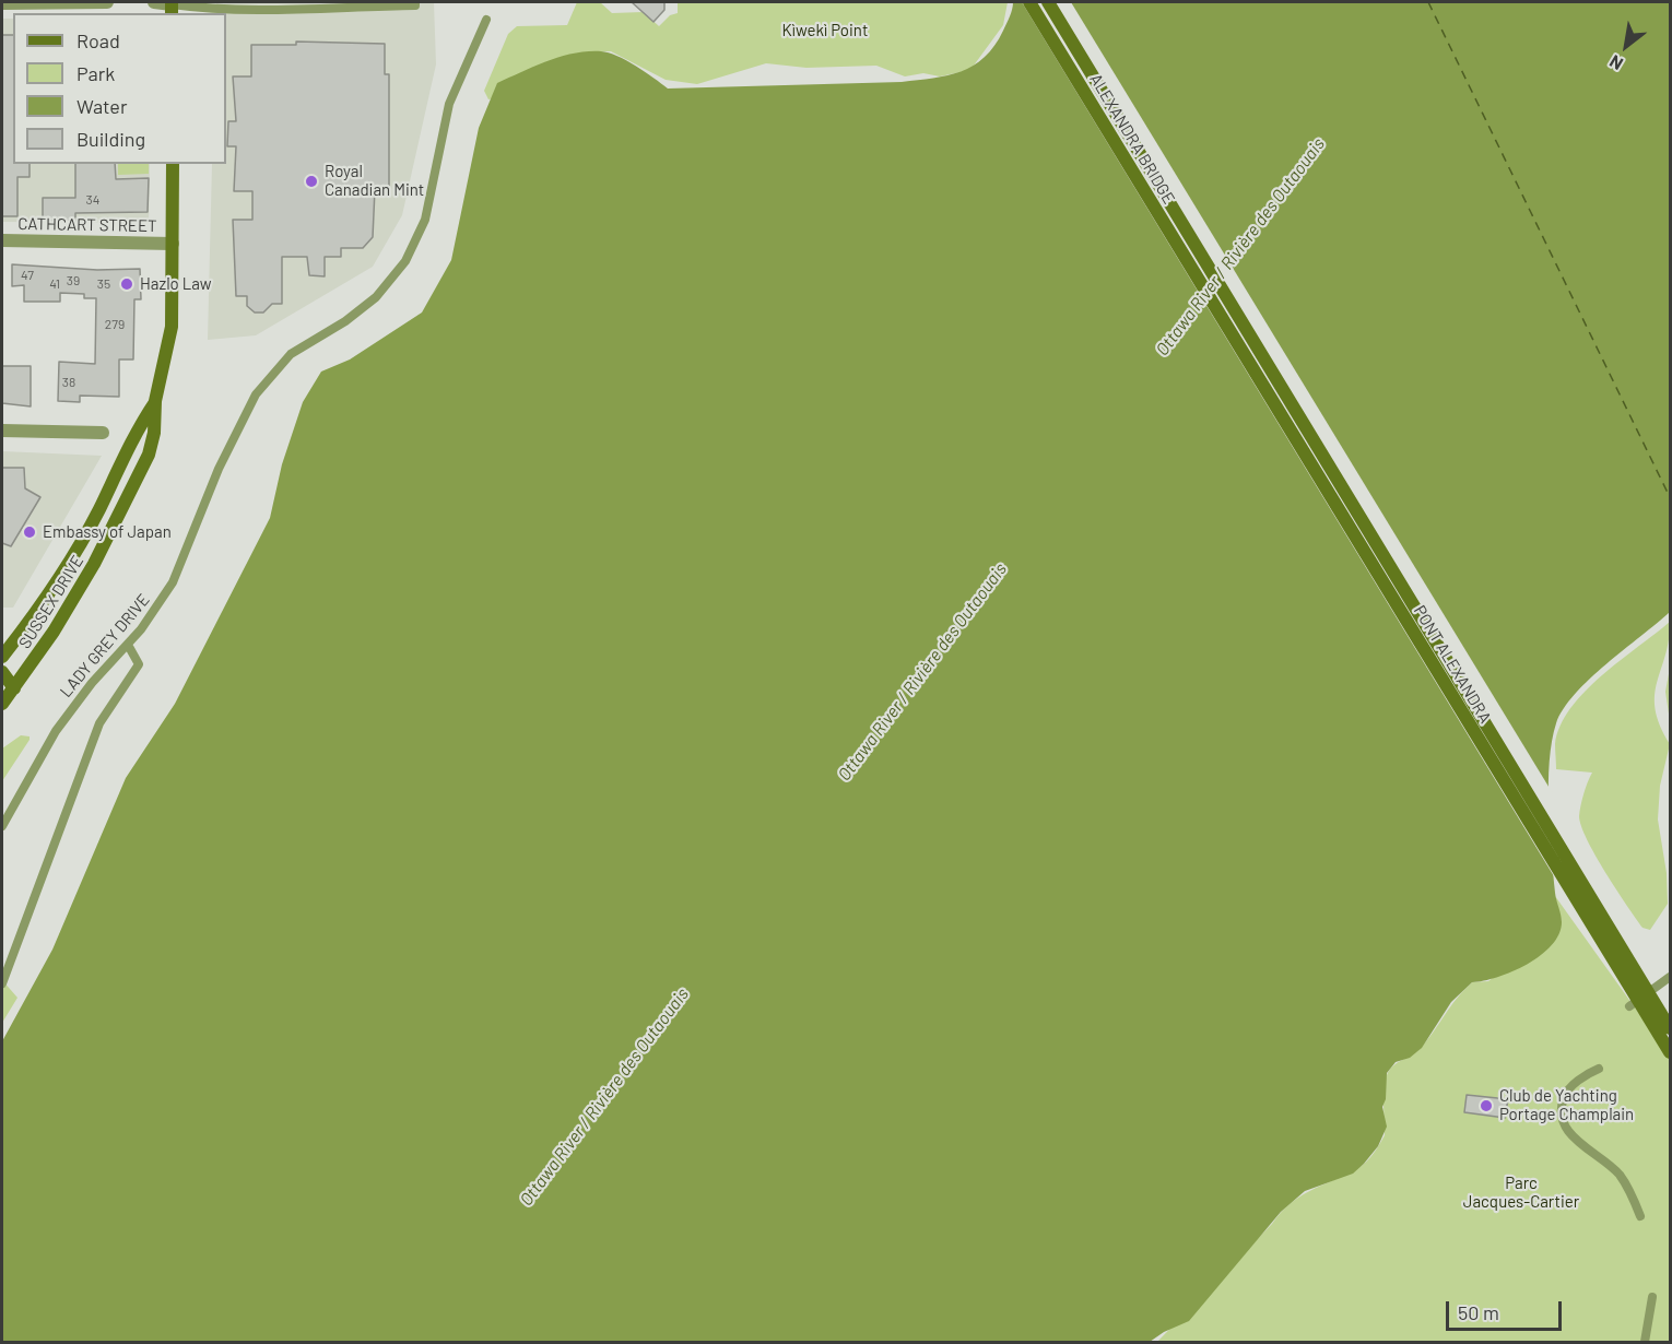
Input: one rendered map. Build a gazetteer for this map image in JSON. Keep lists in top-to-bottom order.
{
  "streets": {
    "main road": ["ALEXANDRA BRIDGE", "SUSSEX DRIVE", "PONT ALEXANDRA"],
    "street": ["CATHCART STREET"],
    "lane": ["LADY GREY DRIVE"]
  },
  "crossings": [
    ["ALEXANDRA BRIDGE", "PONT ALEXANDRA"],
    ["CATHCART STREET", "SUSSEX DRIVE"]
  ],
  "water": ["Ottawa River / Rivière des Outaouais"],
  "parks": ["Kìwekì Point", "Parc Jacques-Cartier"],
  "places": [
    "Royal Canadian Mint",
    "Hazlo Law",
    "Embassy of Japan",
    "Club de Yachting Portage Champlain"
  ],
  "house_numbers": [
    "34",
    "47",
    "39",
    "41",
    "35",
    "279",
    "38"
  ],
  "legend": [
    "Road",
    "Park",
    "Water",
    "Building"
  ],
  "scale_bar": "50 m",
  "north": "bottom left"
}
